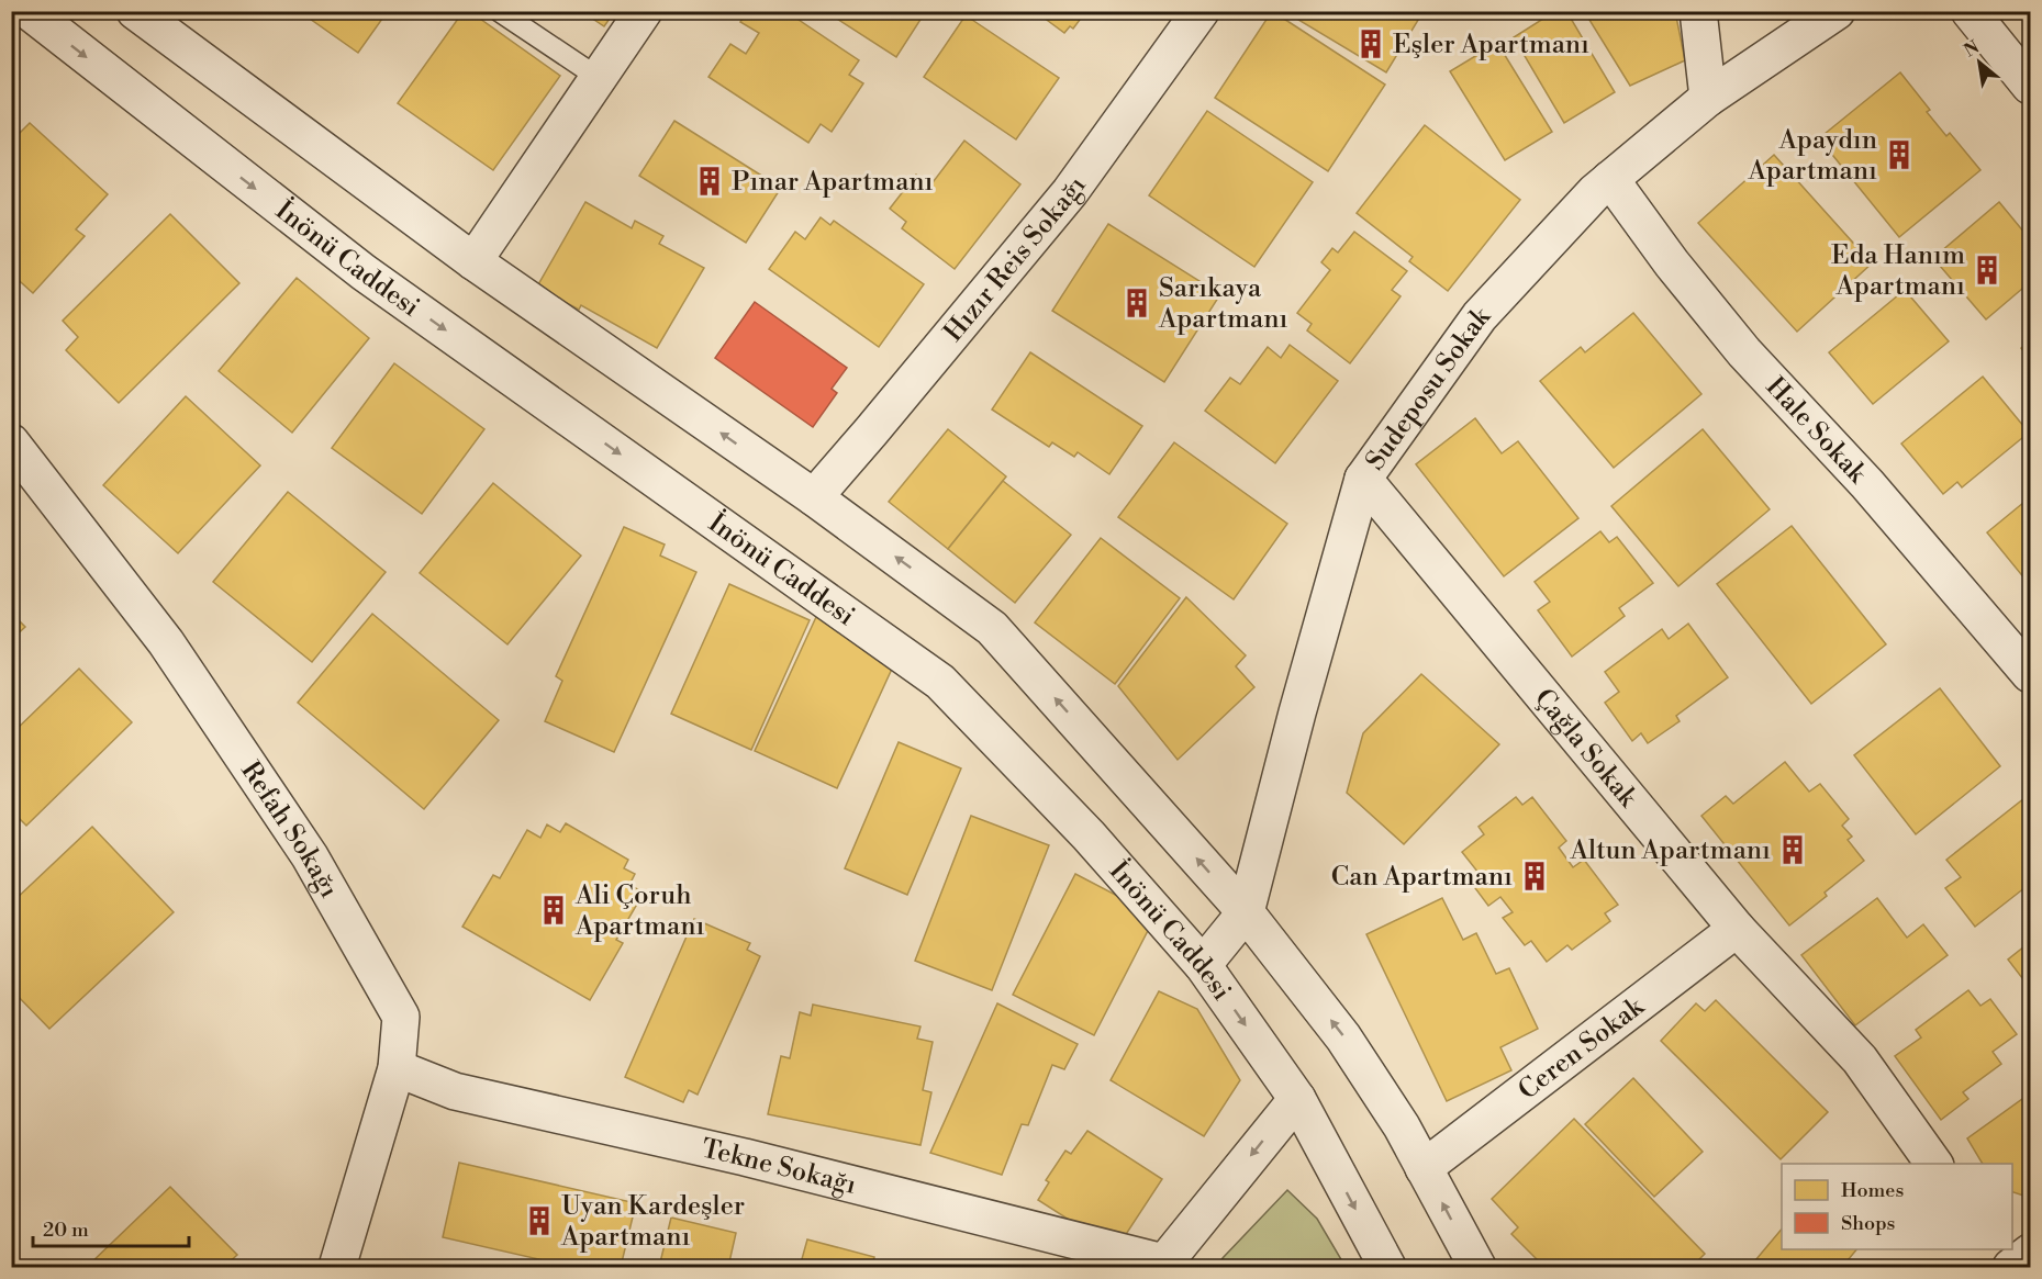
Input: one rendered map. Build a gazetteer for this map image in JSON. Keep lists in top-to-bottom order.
{
  "streets": {
    "street": [
      "İnönü Caddesi",
      "Hızır Reis Sokağı",
      "Sudeposu Sokak",
      "Hale Sokak",
      "Çağla Sokak",
      "Refah Sokağı",
      "Ceren Sokak",
      "Tekne Sokağı"
    ]
  },
  "crossings": [
    ["Sudeposu Sokak", "Hale Sokak"],
    ["Sudeposu Sokak", "Çağla Sokak"],
    ["Çağla Sokak", "Ceren Sokak"],
    ["Refah Sokağı", "Tekne Sokağı"]
  ],
  "places": {
    "building": [
      "Eşler Apartmanı",
      "Apaydın Apartmanı",
      "Pınar Apartmanı",
      "Eda Hanım Apartmanı",
      "Sarıkaya Apartmanı",
      "Altun Apartmanı",
      "Can Apartmanı",
      "Ali Çoruh Apartmanı",
      "Uyan Kardeşler Apartmanı"
    ]
  },
  "legend": ["Homes", "Shops"],
  "scale_bar": "20 m",
  "north": "top left"
}
